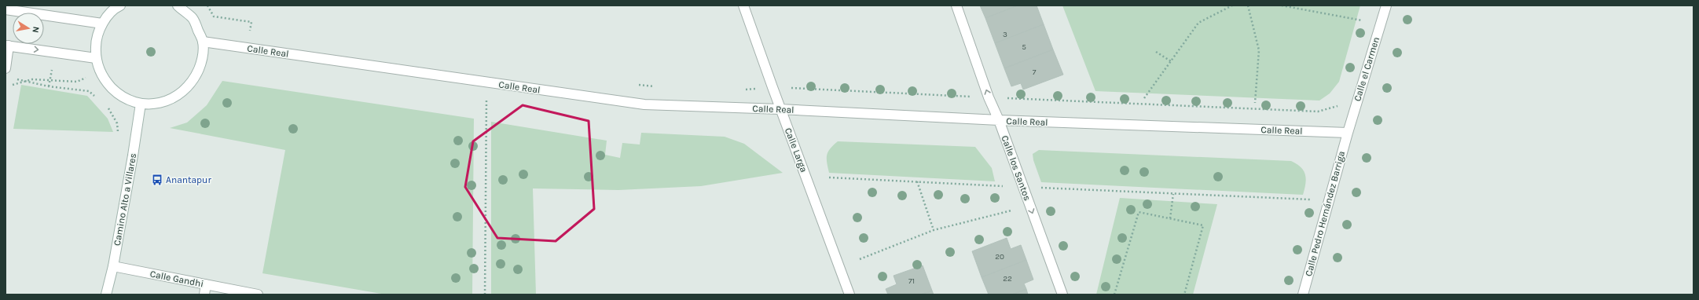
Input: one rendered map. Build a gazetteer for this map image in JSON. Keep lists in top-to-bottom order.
{
  "streets": {
    "street": [
      "Calle Real",
      "Calle el Carmen",
      "Calle Larga",
      "Calle los Santos",
      "Camino Alto a Villares",
      "Calle Pedro Hernández Barriga",
      "Calle Gandhi"
    ]
  },
  "crossings": [
    ["Calle Real", "Calle el Carmen"],
    ["Calle Real", "Calle Larga"],
    ["Calle Real", "Calle los Santos"],
    ["Calle Real", "Calle Pedro Hernández Barriga"],
    ["Calle el Carmen", "Calle Pedro Hernández Barriga"],
    ["Camino Alto a Villares", "Calle Gandhi"]
  ],
  "places": {
    "bus stop": ["Anantapur"]
  },
  "house_numbers": [
    "3",
    "5",
    "7",
    "20",
    "22",
    "71"
  ],
  "north": "right"
}
